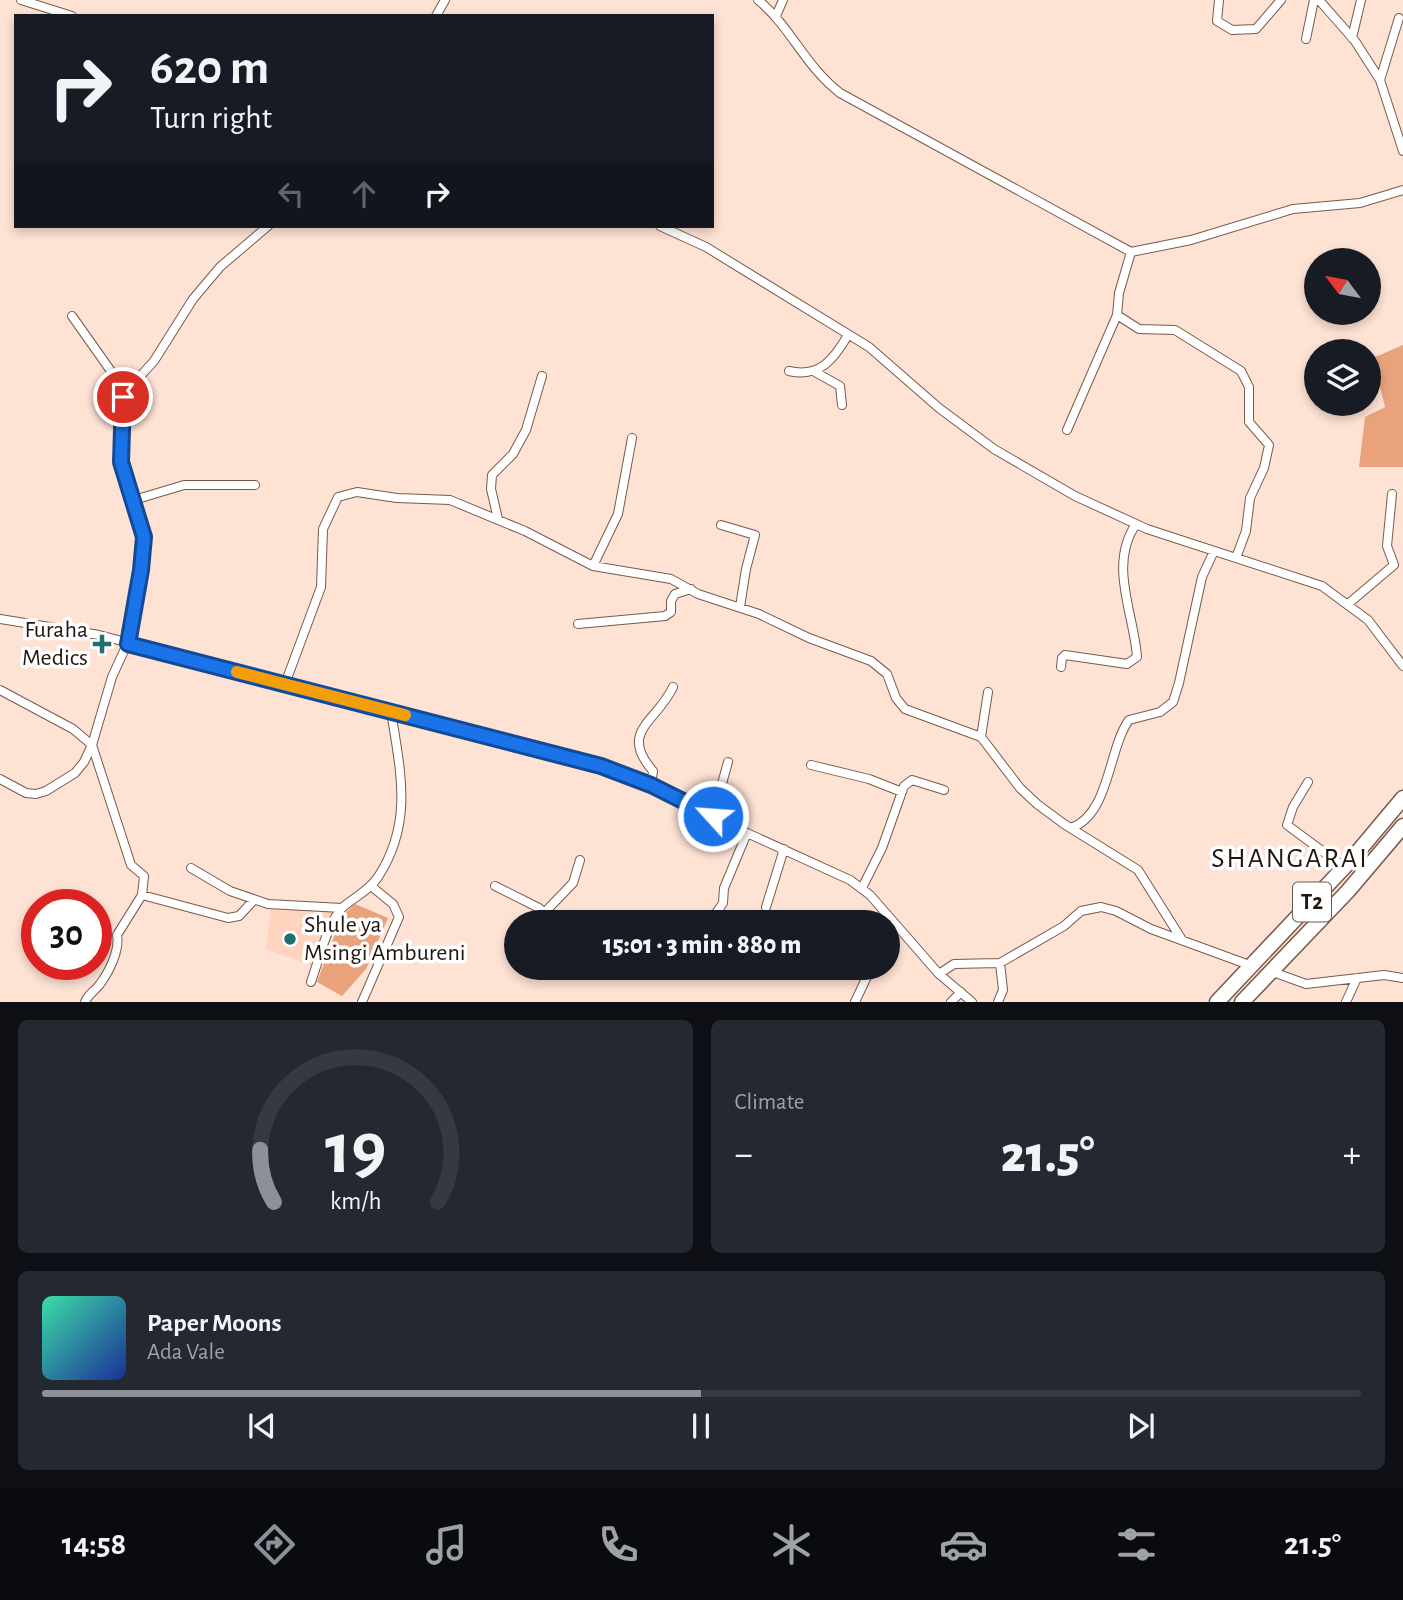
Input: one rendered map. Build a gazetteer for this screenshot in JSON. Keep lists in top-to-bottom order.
{
  "streets": {
    "highway": ["T2"]
  },
  "districts": ["SHANGARAI"],
  "places": {
    "health": ["Furaha Medics"],
    "other": ["Shule ya Msingi Ambureni"]
  },
  "north": "top left",
  "page": {
    "turn": ["620 m", "Turn right"],
    "limit": "30",
    "trip": "15:01 · 3 min · 880 m",
    "tile": "Climate",
    "heat": ["−", "21.5°", "+"],
    "song": ["Paper Moons", "Ada Vale"],
    "tabs": ["14:58", "21.5°"],
    "gauge": ["19", "km/h"]
  }
}
